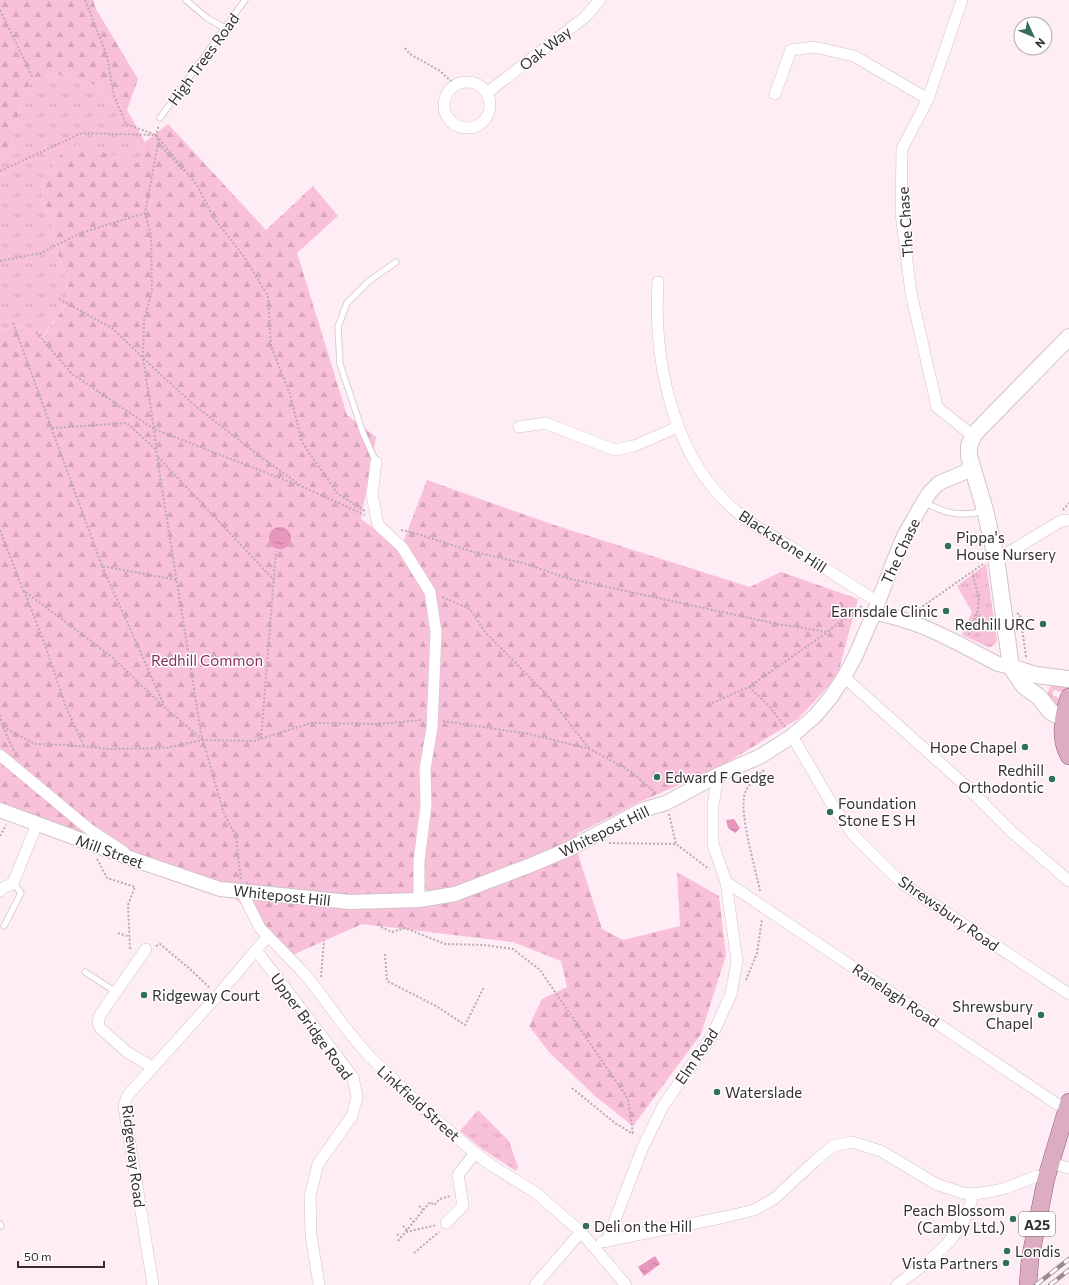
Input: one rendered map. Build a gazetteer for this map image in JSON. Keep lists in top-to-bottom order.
{
  "streets": {
    "main road": ["A25"],
    "street": [
      "Oak Way",
      "The Chase",
      "Blackstone Hill",
      "Whitepost Hill",
      "Mill Street",
      "Shrewsbury Road",
      "Ranelagh Road",
      "Upper Bridge Road",
      "Elm Road",
      "Linkfield Street",
      "Ridgeway Road"
    ],
    "lane": ["High Trees Road"]
  },
  "crossings": [
    ["The Chase", "Blackstone Hill"],
    ["The Chase", "Whitepost Hill"],
    ["Blackstone Hill", "Whitepost Hill"],
    ["Whitepost Hill", "Mill Street"],
    ["Whitepost Hill", "Shrewsbury Road"],
    ["Whitepost Hill", "Elm Road"],
    ["Whitepost Hill", "Linkfield Street"],
    ["Ranelagh Road", "Elm Road"],
    ["Ranelagh Road", "A25"],
    ["Upper Bridge Road", "Ridgeway Road"],
    ["Linkfield Street", "Ridgeway Road"]
  ],
  "parks": ["Redhill Common"],
  "places": [
    "Pippa's House Nursery",
    "Earnsdale Clinic",
    "Redhill URC",
    "Hope Chapel",
    "Edward F Gedge",
    "Redhill Orthodontic",
    "Foundation Stone E S H",
    "Ridgeway Court",
    "Shrewsbury Chapel",
    "Waterslade",
    "Peach Blossom (Camby Ltd.)",
    "Deli on the Hill",
    "Londis",
    "Vista Partners"
  ],
  "scale_bar": "50 m",
  "north": "bottom right"
}
